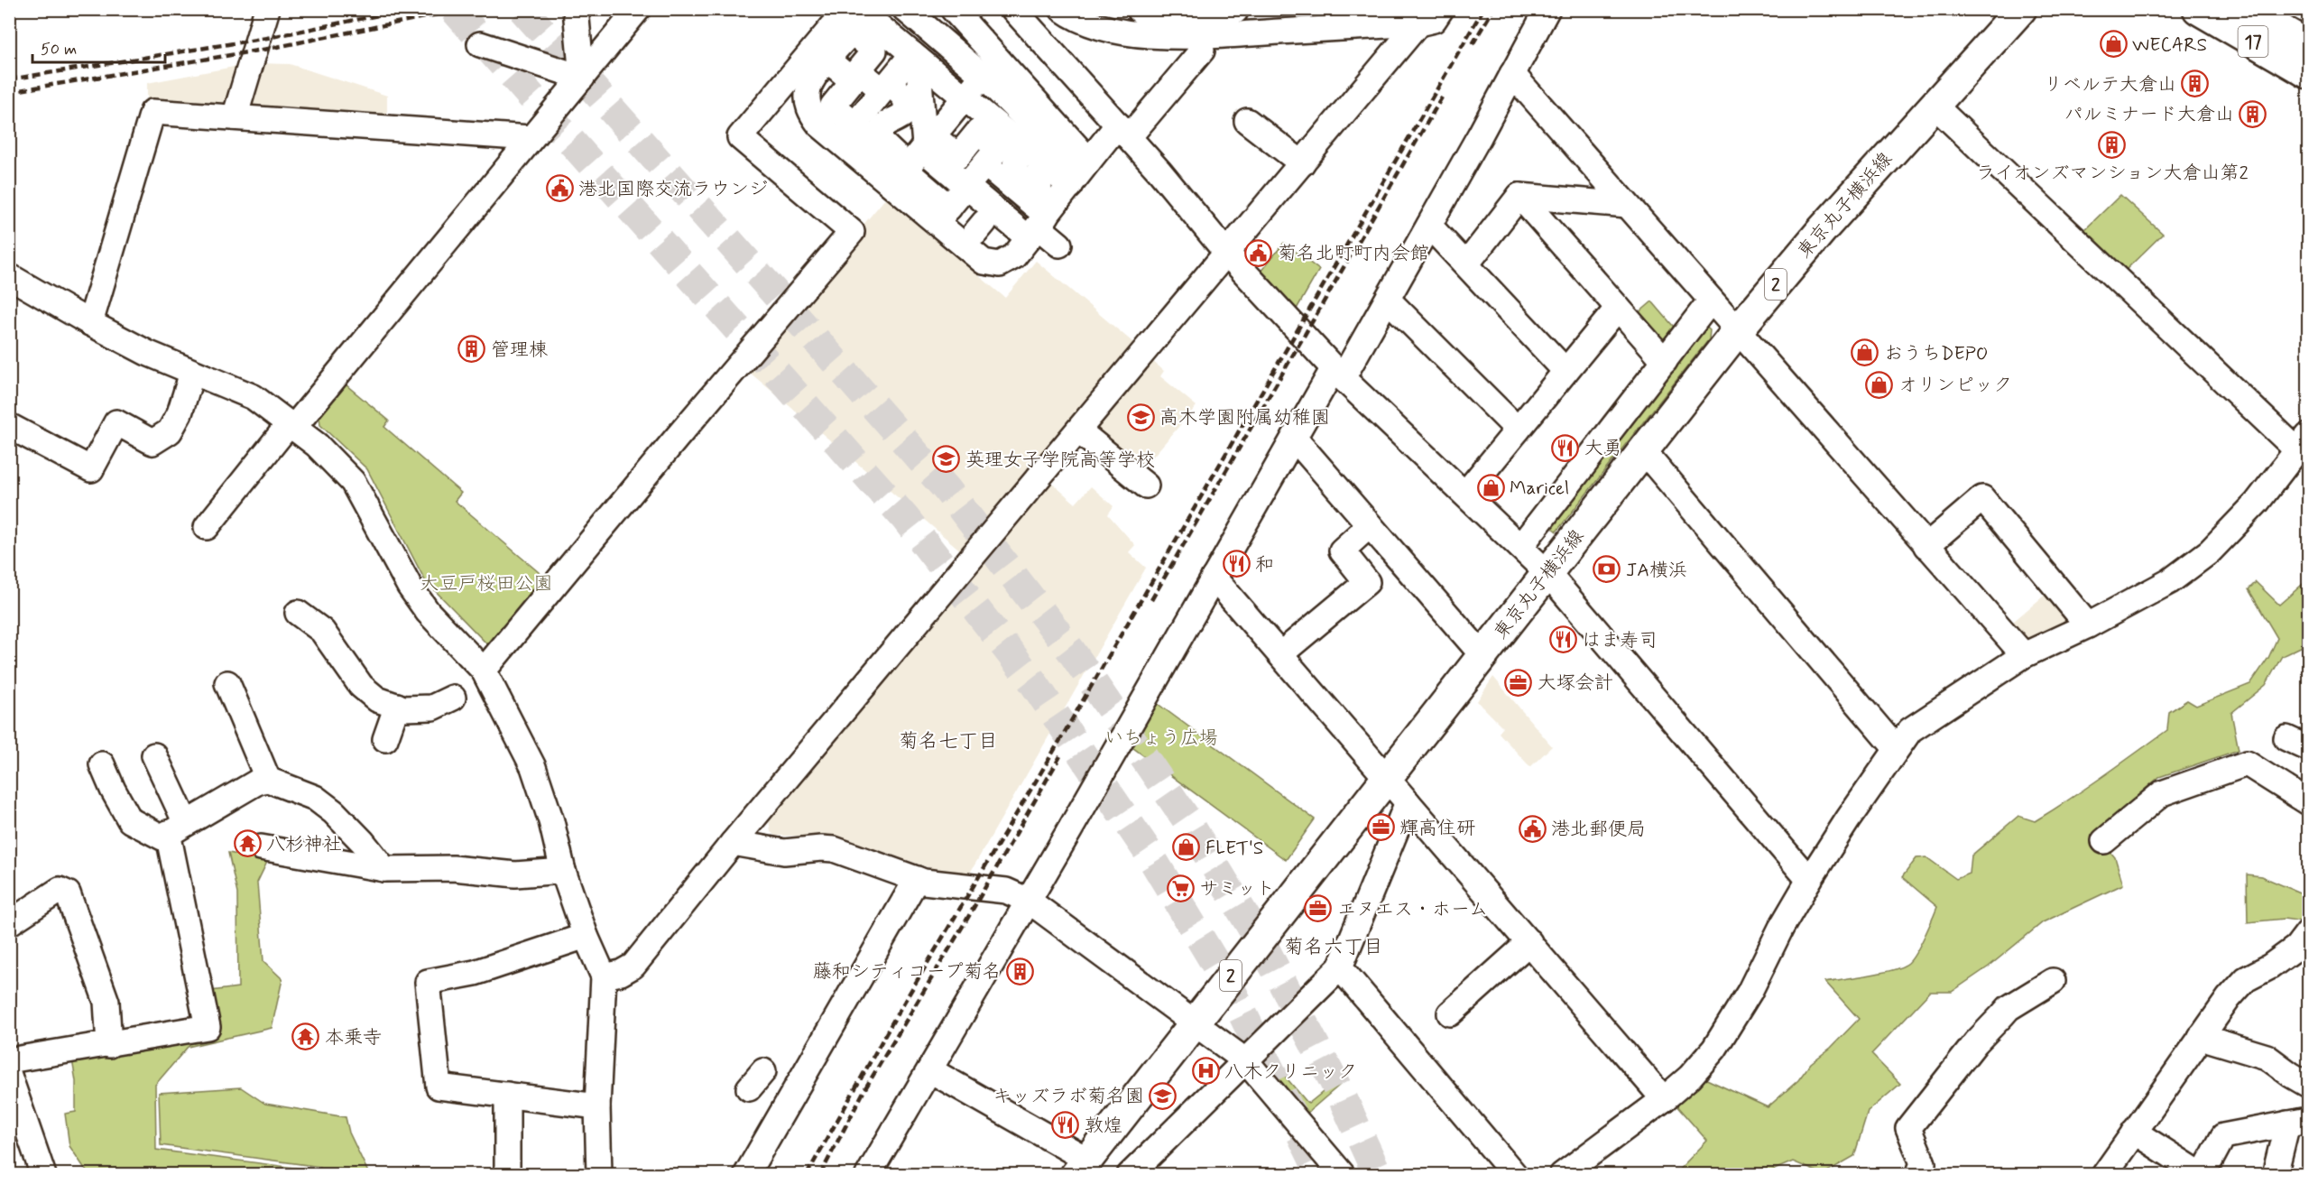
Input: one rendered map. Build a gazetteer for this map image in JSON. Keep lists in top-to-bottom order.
{
  "streets": {
    "main road": ["17", "東京丸子横浜線", "2"]
  },
  "districts": ["菊名七丁目", "菊名六丁目"],
  "parks": ["大豆戸桜田公園", "いちょう広場"],
  "places": {
    "shop": [
      "WECARS",
      "おうちDEPO",
      "オリンピック",
      "Maricel",
      "FLET'S"
    ],
    "building": [
      "リベルテ大倉山",
      "パルミナード大倉山",
      "ライオンズマンション大倉山第2",
      "管理棟",
      "藤和シティコープ菊名"
    ],
    "public building": ["港北国際交流ラウンジ", "菊名北町町内会館", "港北郵便局"],
    "school or university": ["高木学園附属幼稚園", "英理女子学院高等学校", "キッズラボ菊名園"],
    "restaurant": [
      "大勇",
      "和",
      "はま寿司",
      "敦煌"
    ],
    "bank": ["JA横浜"],
    "office": ["大塚会計", "輝高住研", "エヌエス・ホーム"],
    "temple": ["八杉神社", "本乗寺"],
    "supermarket": ["サミット"],
    "hospital": ["八木クリニック"]
  },
  "scale_bar": "50 m"
}
